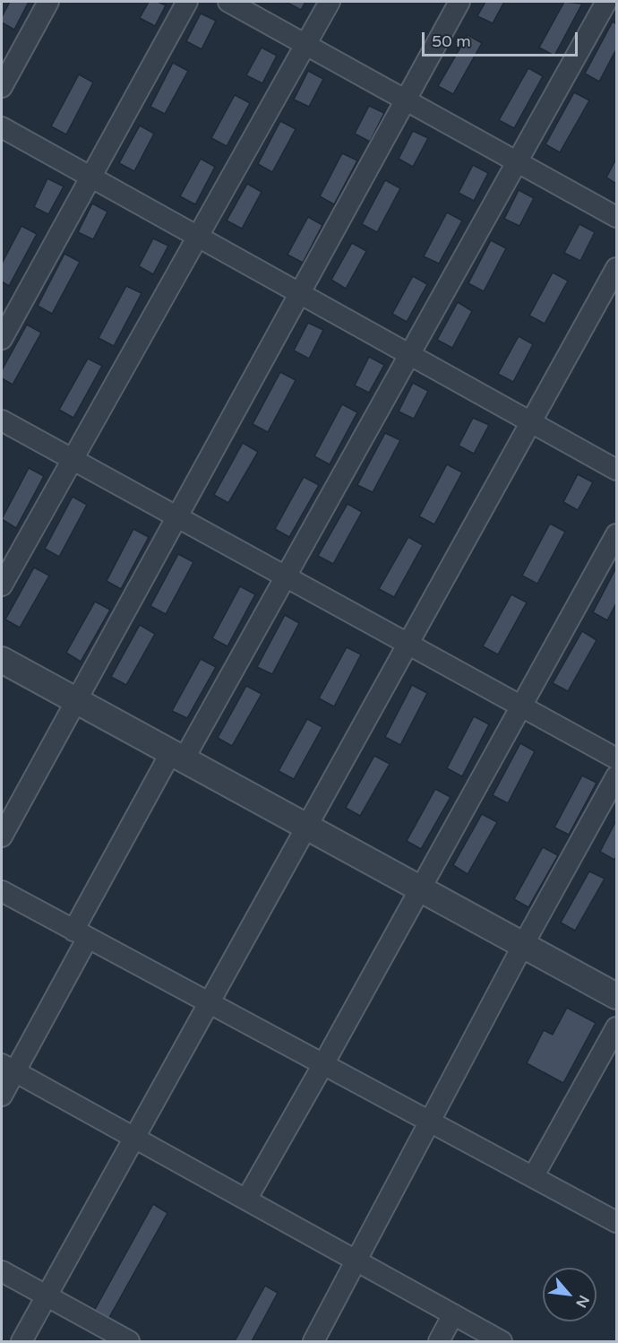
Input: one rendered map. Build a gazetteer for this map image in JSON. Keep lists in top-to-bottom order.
{
  "scale_bar": "50 m",
  "north": "bottom right"
}
